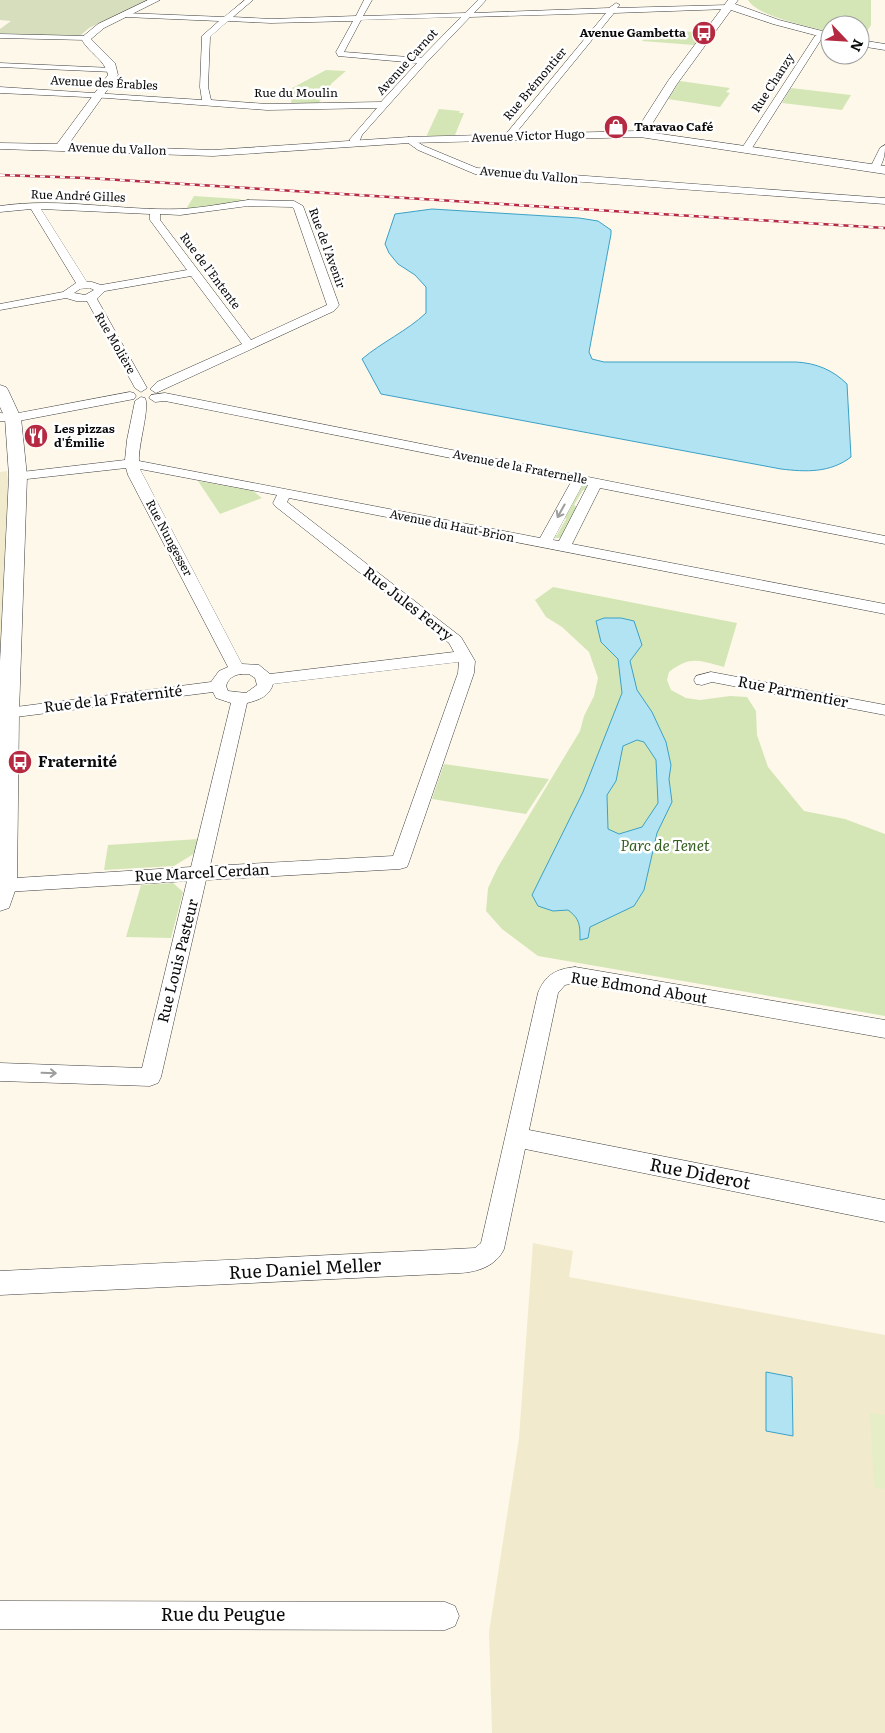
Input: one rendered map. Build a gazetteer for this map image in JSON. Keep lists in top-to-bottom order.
{
  "streets": {
    "street": [
      "Avenue Carnot",
      "Avenue des Érables",
      "Rue Chanzy",
      "Rue Brémontier",
      "Rue du Moulin",
      "Avenue Victor Hugo",
      "Avenue du Vallon",
      "Rue André Gilles",
      "Rue de l'Avenir",
      "Rue de l'Entente",
      "Rue Molière",
      "Avenue de la Fraternelle",
      "Avenue du Haut-Brion",
      "Rue Nungesser",
      "Rue Jules Ferry",
      "Rue Parmentier",
      "Rue de la Fraternité",
      "Rue Marcel Cerdan",
      "Rue Louis Pasteur",
      "Rue Edmond About",
      "Rue Diderot",
      "Rue Daniel Meller",
      "Rue du Peugue"
    ]
  },
  "crossings": [
    ["Avenue Carnot", "Rue du Moulin"],
    ["Avenue Carnot", "Avenue du Vallon"],
    ["Avenue des Érables", "Rue du Moulin"],
    ["Rue Chanzy", "Avenue Victor Hugo"],
    ["Rue Brémontier", "Avenue Victor Hugo"],
    ["Avenue Victor Hugo", "Avenue du Vallon"],
    ["Rue André Gilles", "Rue de l'Avenir"],
    ["Rue André Gilles", "Rue de l'Entente"],
    ["Rue de l'Avenir", "Rue de l'Entente"],
    ["Rue de l'Avenir", "Rue Molière"],
    ["Rue de l'Avenir", "Avenue de la Fraternelle"],
    ["Rue de l'Avenir", "Rue Nungesser"],
    ["Rue Molière", "Avenue de la Fraternelle"],
    ["Rue Molière", "Rue Nungesser"],
    ["Avenue de la Fraternelle", "Rue Nungesser"],
    ["Avenue du Haut-Brion", "Rue Nungesser"],
    ["Avenue du Haut-Brion", "Rue Jules Ferry"],
    ["Rue Nungesser", "Rue de la Fraternité"],
    ["Rue Nungesser", "Rue Louis Pasteur"],
    ["Rue Jules Ferry", "Rue Marcel Cerdan"],
    ["Rue de la Fraternité", "Rue Louis Pasteur"],
    ["Rue Marcel Cerdan", "Rue Louis Pasteur"],
    ["Rue Edmond About", "Rue Diderot"],
    ["Rue Edmond About", "Rue Daniel Meller"],
    ["Rue Diderot", "Rue Daniel Meller"]
  ],
  "parks": ["Parc de Tenet"],
  "places": {
    "bus stop": ["Avenue Gambetta", "Fraternité"],
    "shop": ["Taravao Café"],
    "restaurant": ["Les pizzas d'Émilie"]
  },
  "north": "bottom right"
}
